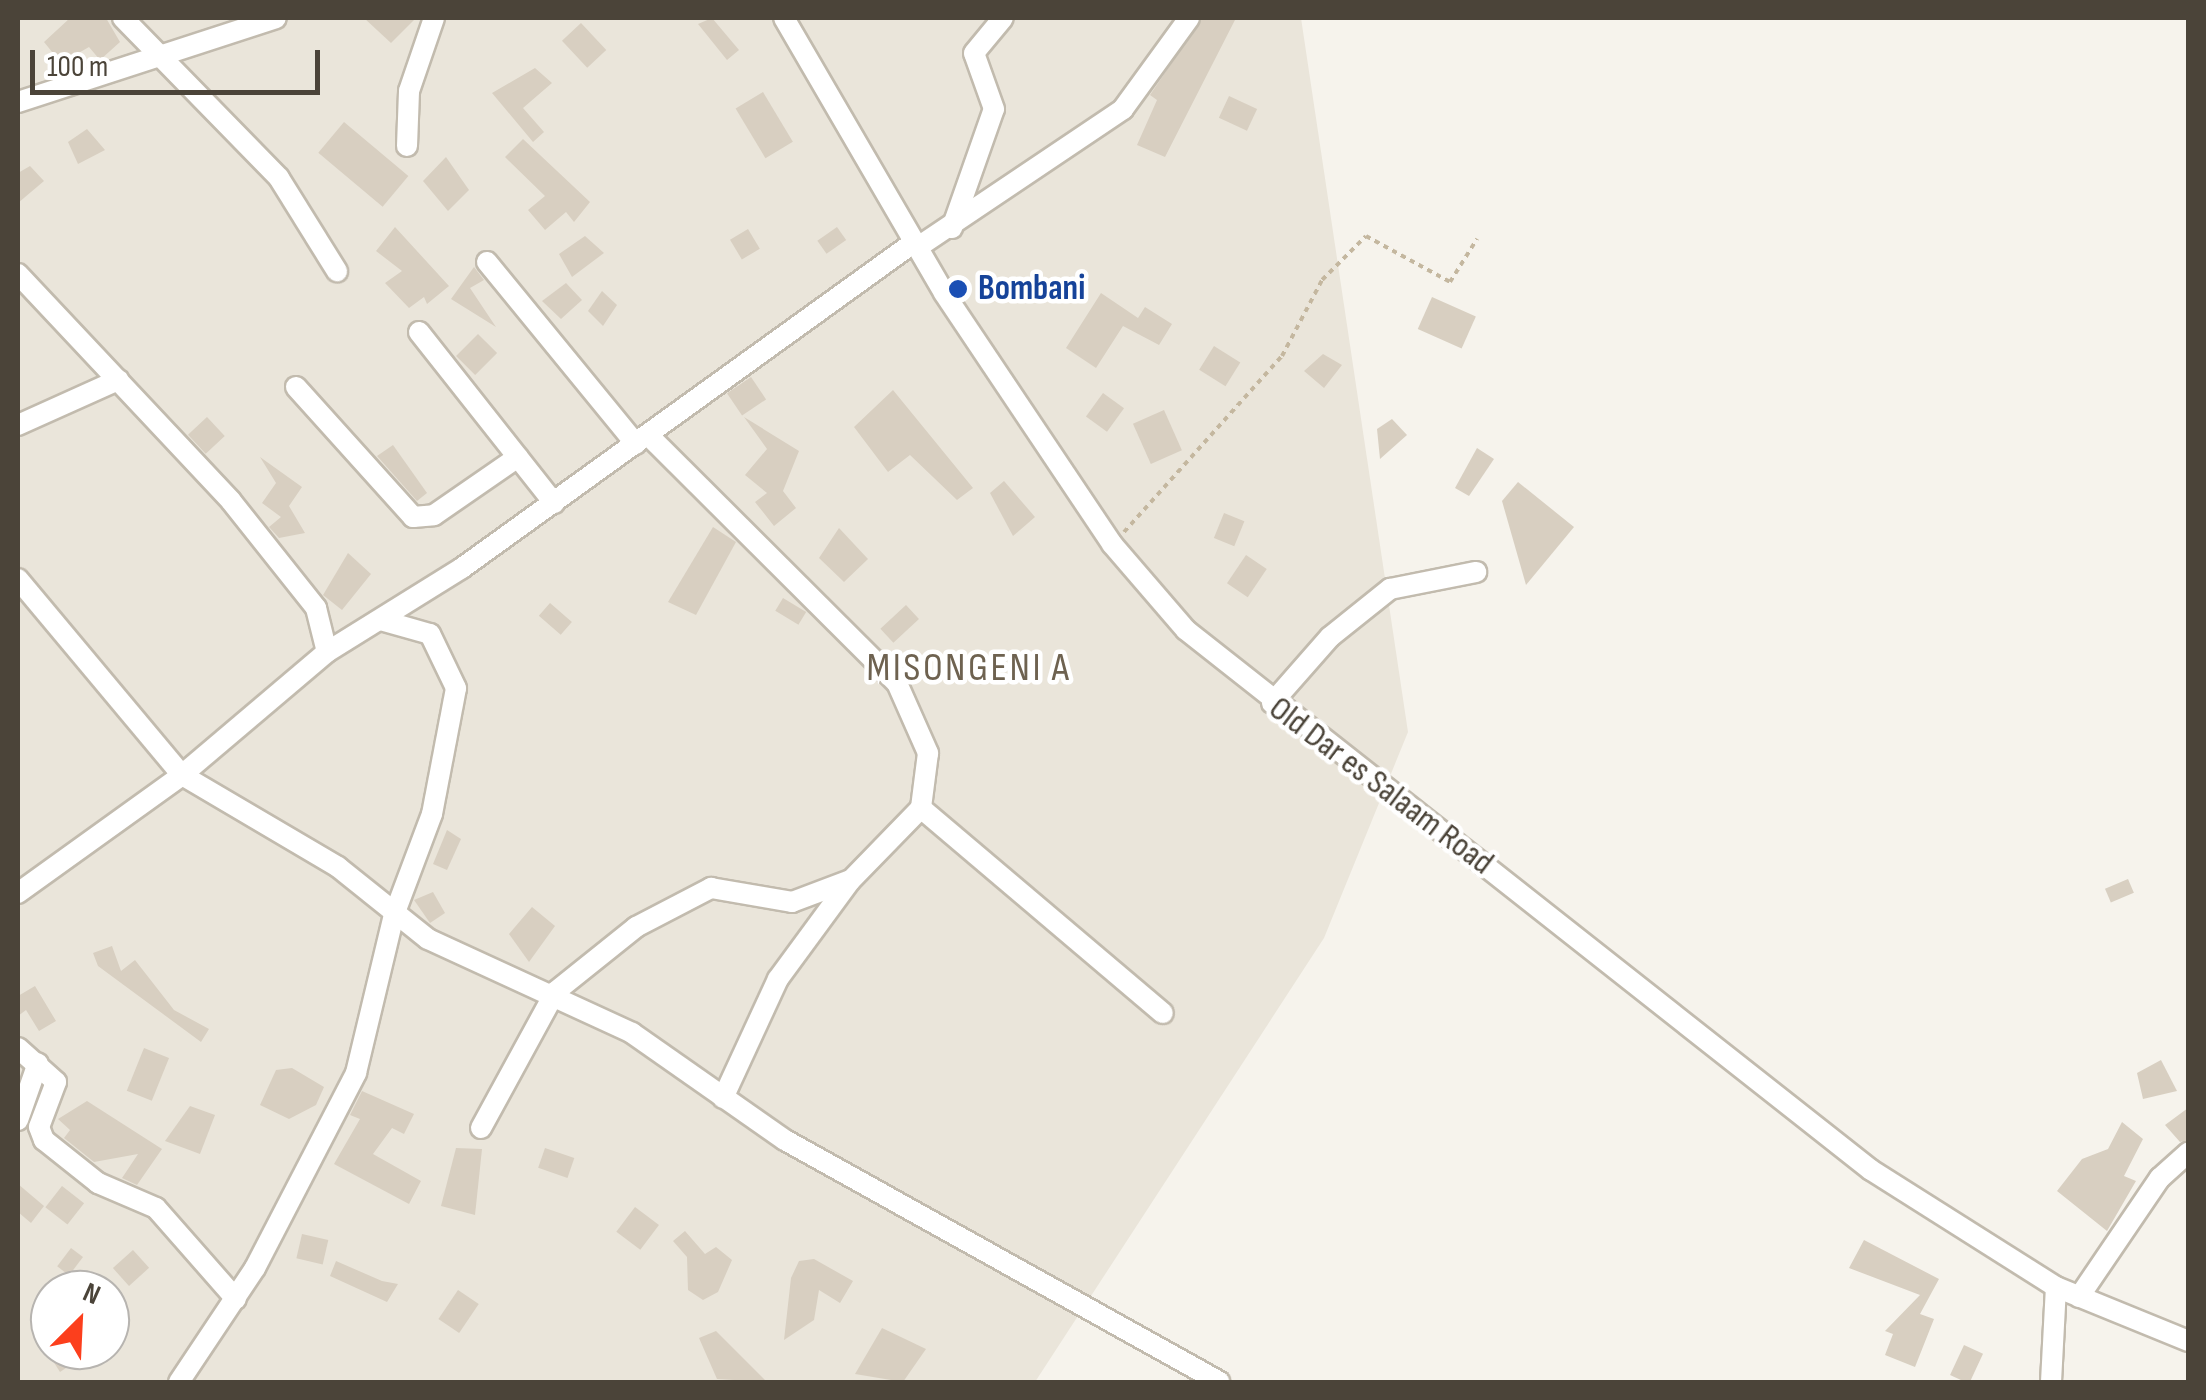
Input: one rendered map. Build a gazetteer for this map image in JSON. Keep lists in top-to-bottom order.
{
  "streets": {
    "street": ["Old Dar es Salaam Road"]
  },
  "districts": ["MISONGENI A"],
  "places": ["Bombani"],
  "scale_bar": "100 m",
  "north": "top right"
}
